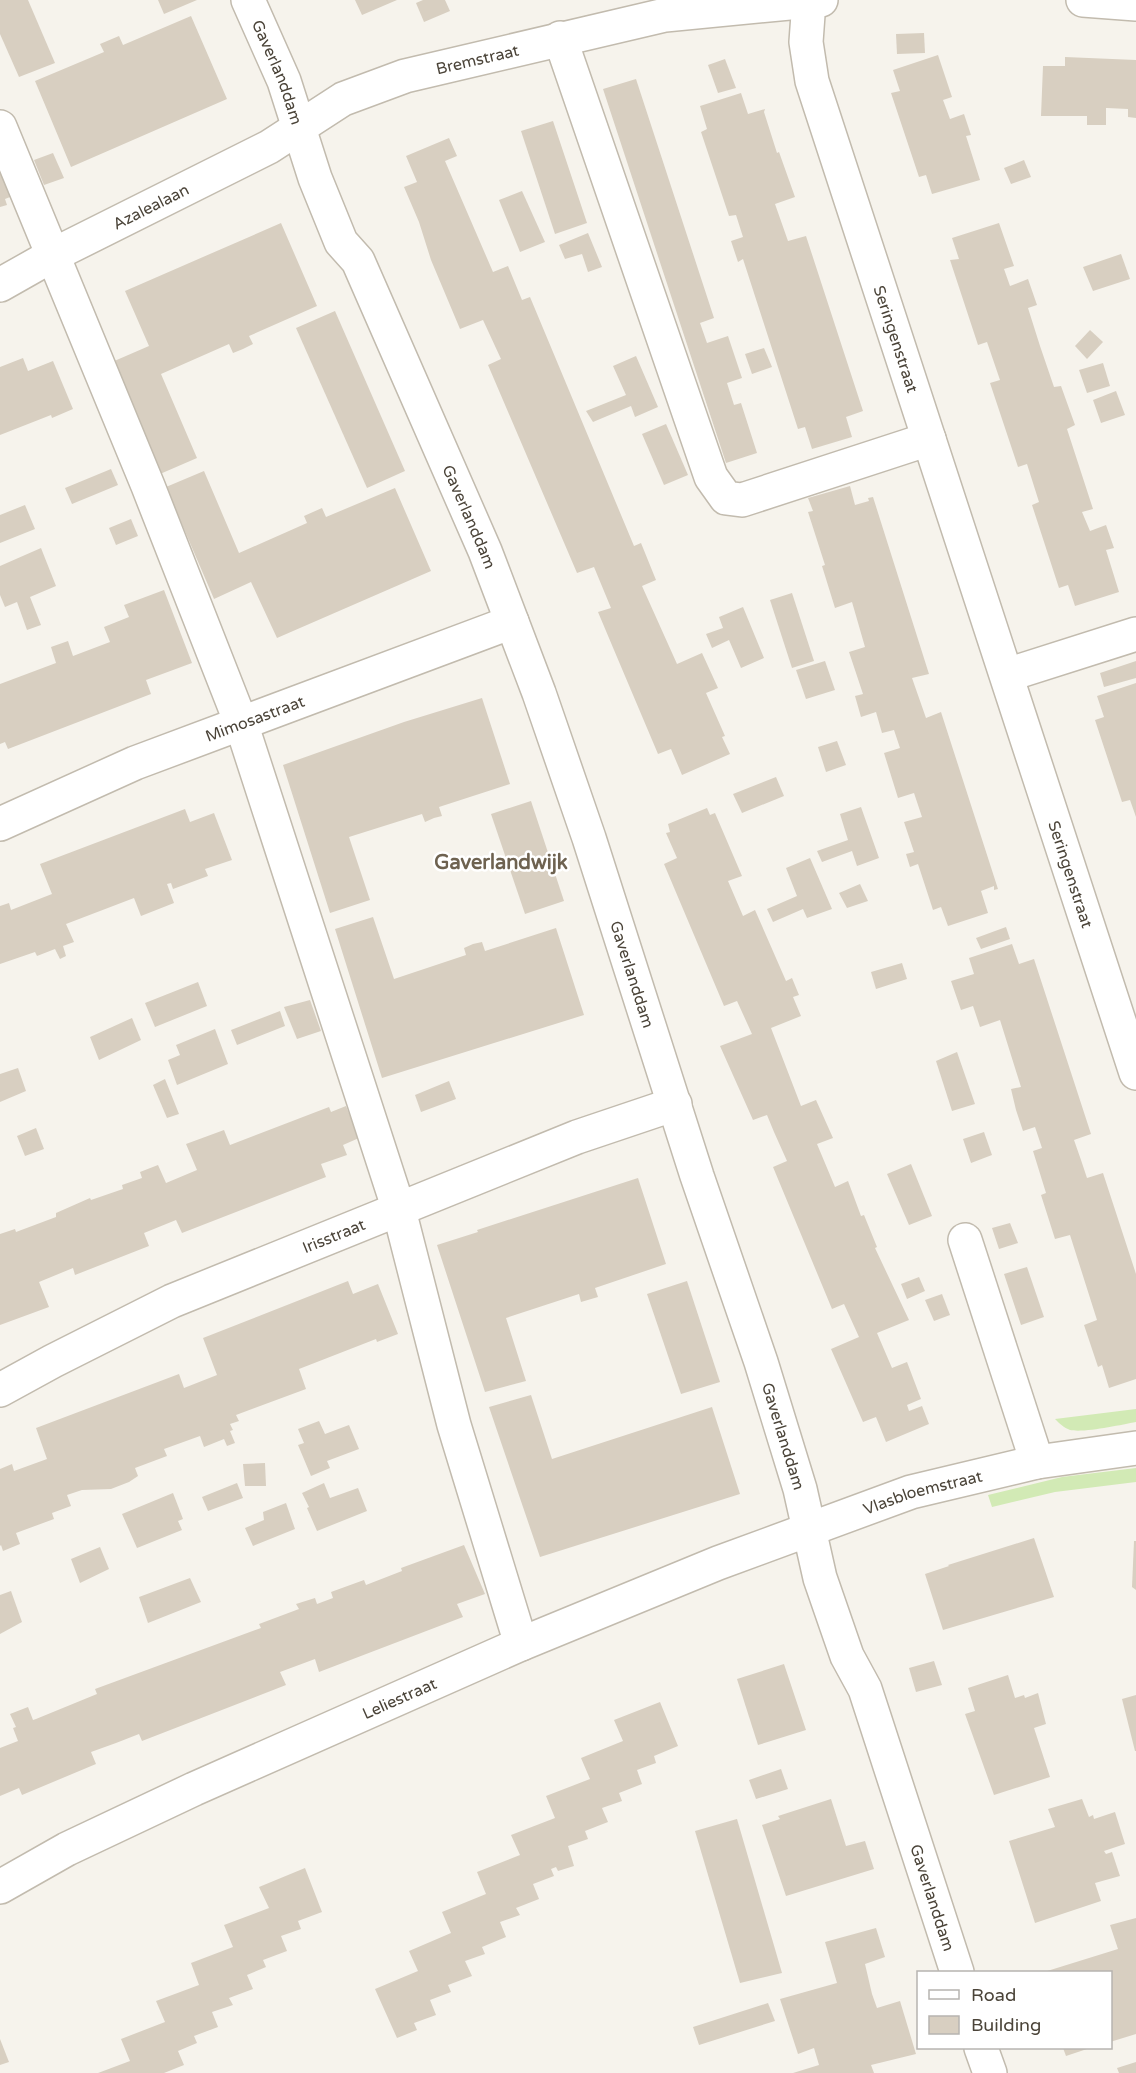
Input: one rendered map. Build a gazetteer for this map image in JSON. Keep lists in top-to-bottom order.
{
  "streets": {
    "street": [
      "Bremstraat",
      "Gaverlanddam",
      "Azalealaan",
      "Seringenstraat",
      "Mimosastraat",
      "Irisstraat",
      "Vlasbloemstraat",
      "Leliestraat"
    ]
  },
  "crossings": [
    ["Bremstraat", "Gaverlanddam"],
    ["Bremstraat", "Azalealaan"],
    ["Bremstraat", "Seringenstraat"],
    ["Gaverlanddam", "Azalealaan"],
    ["Gaverlanddam", "Mimosastraat"],
    ["Gaverlanddam", "Irisstraat"],
    ["Gaverlanddam", "Vlasbloemstraat"],
    ["Gaverlanddam", "Leliestraat"],
    ["Vlasbloemstraat", "Leliestraat"]
  ],
  "districts": ["Gaverlandwijk"],
  "legend": ["Road", "Building"]
}
